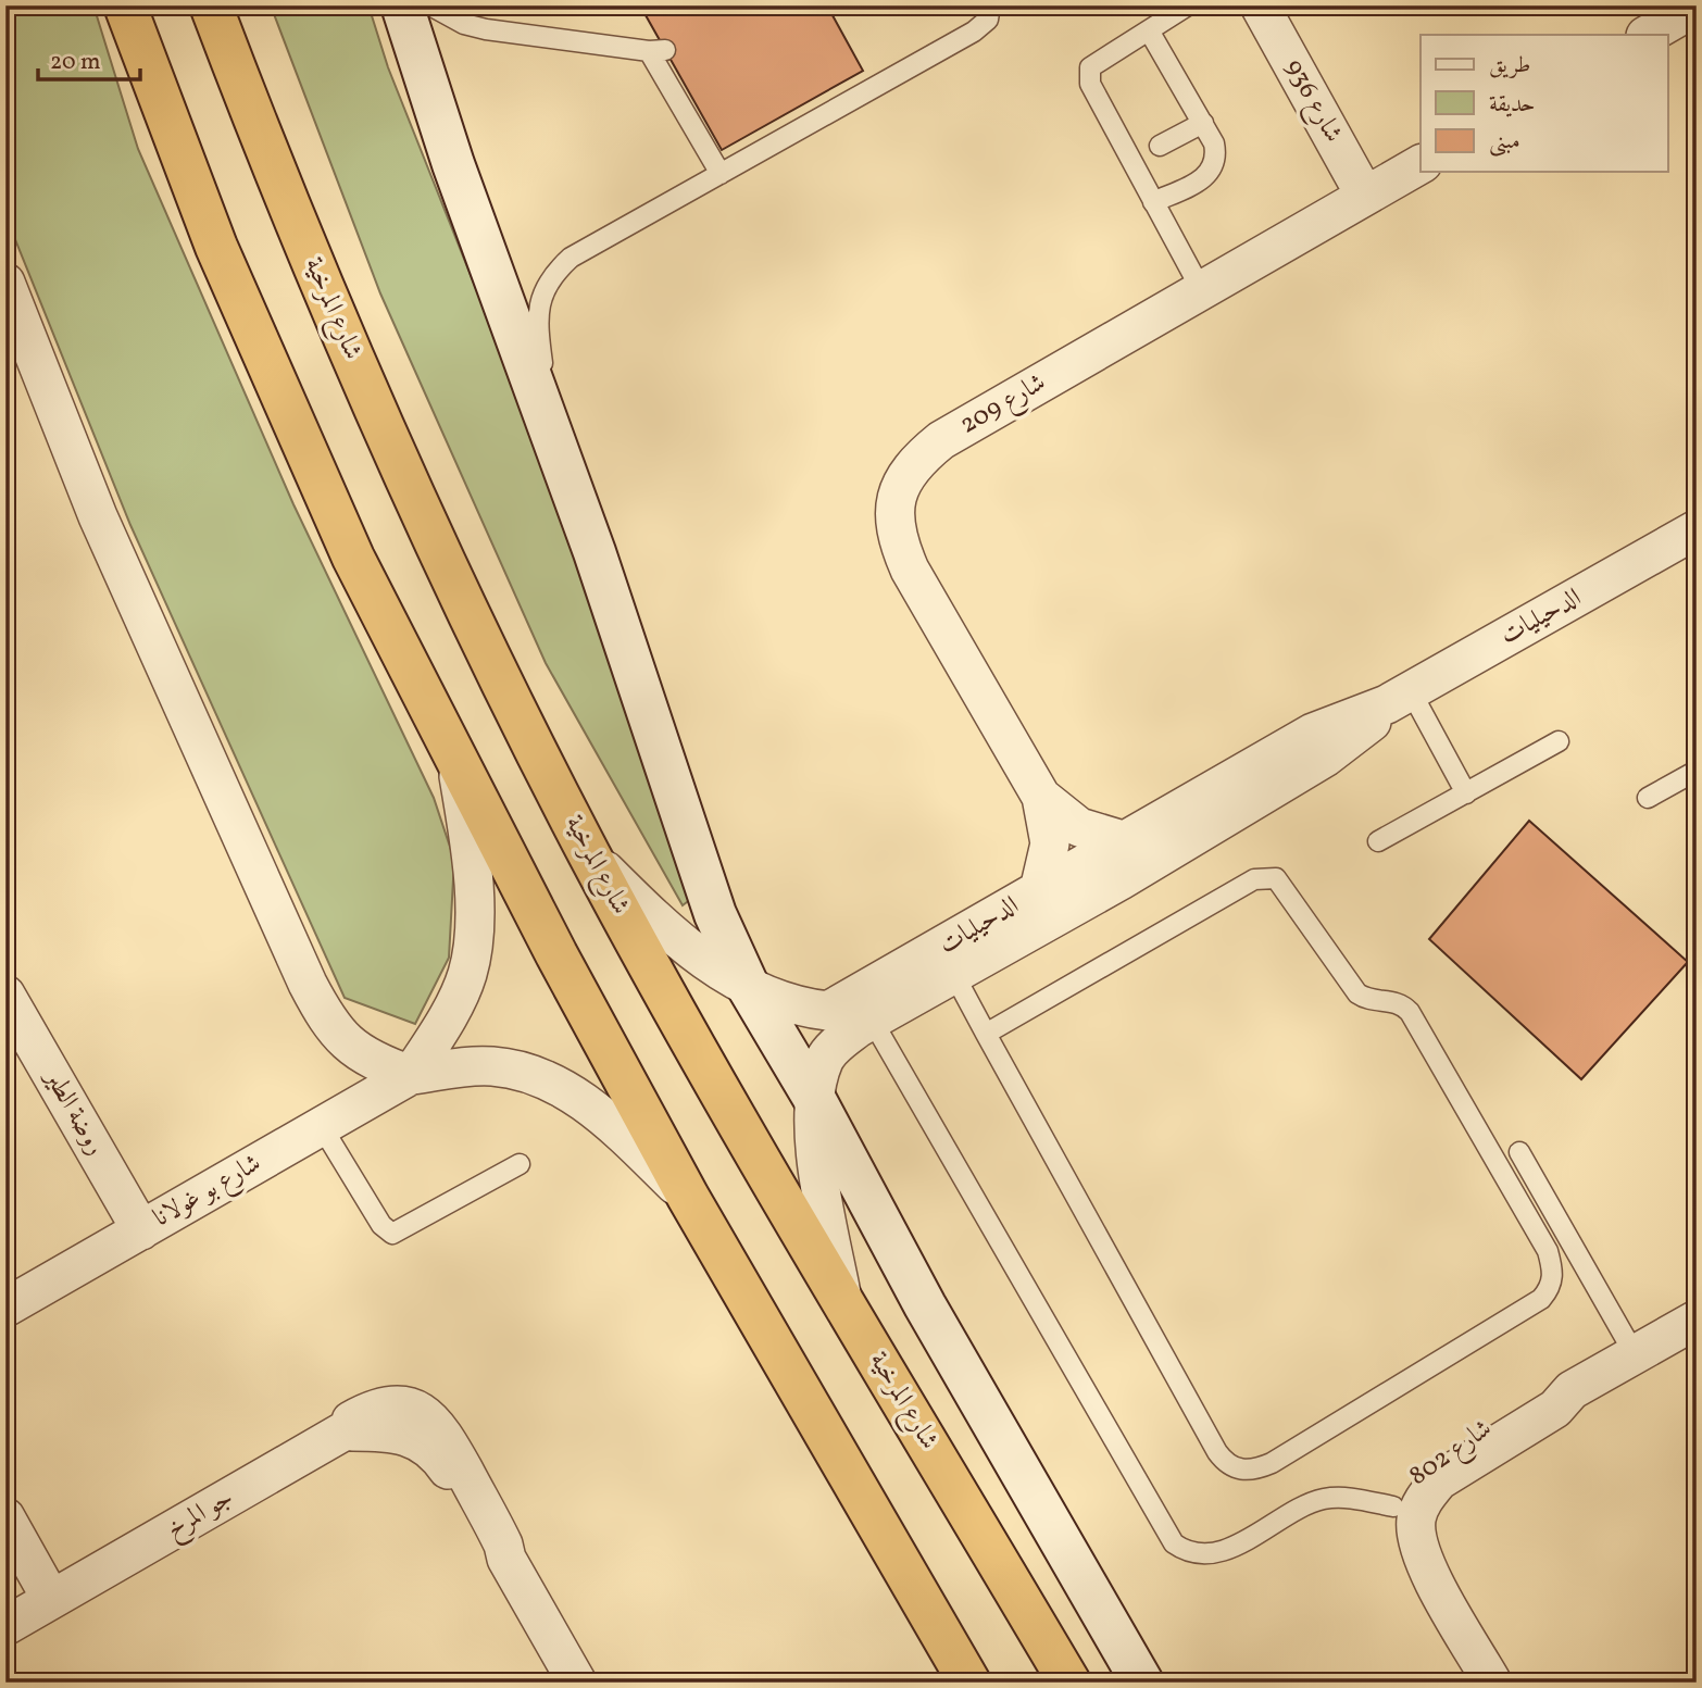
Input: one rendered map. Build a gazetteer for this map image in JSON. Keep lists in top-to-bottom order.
{
  "streets": {
    "highway": ["شارع المرخية"],
    "street": [
      "شارع 936",
      "شارع 209",
      "الدحيليات",
      "روضة الطير",
      "شارع بو غولانا",
      "شارع 802",
      "جو المرخ"
    ]
  },
  "crossings": [
    ["شارع 936", "شارع 209"],
    ["شارع المرخية", "الدحيليات"],
    ["شارع 209", "الدحيليات"],
    ["روضة الطير", "شارع بو غولانا"]
  ],
  "legend": ["طريق", "حديقة", "مبنى"],
  "scale_bar": "20 m"
}
